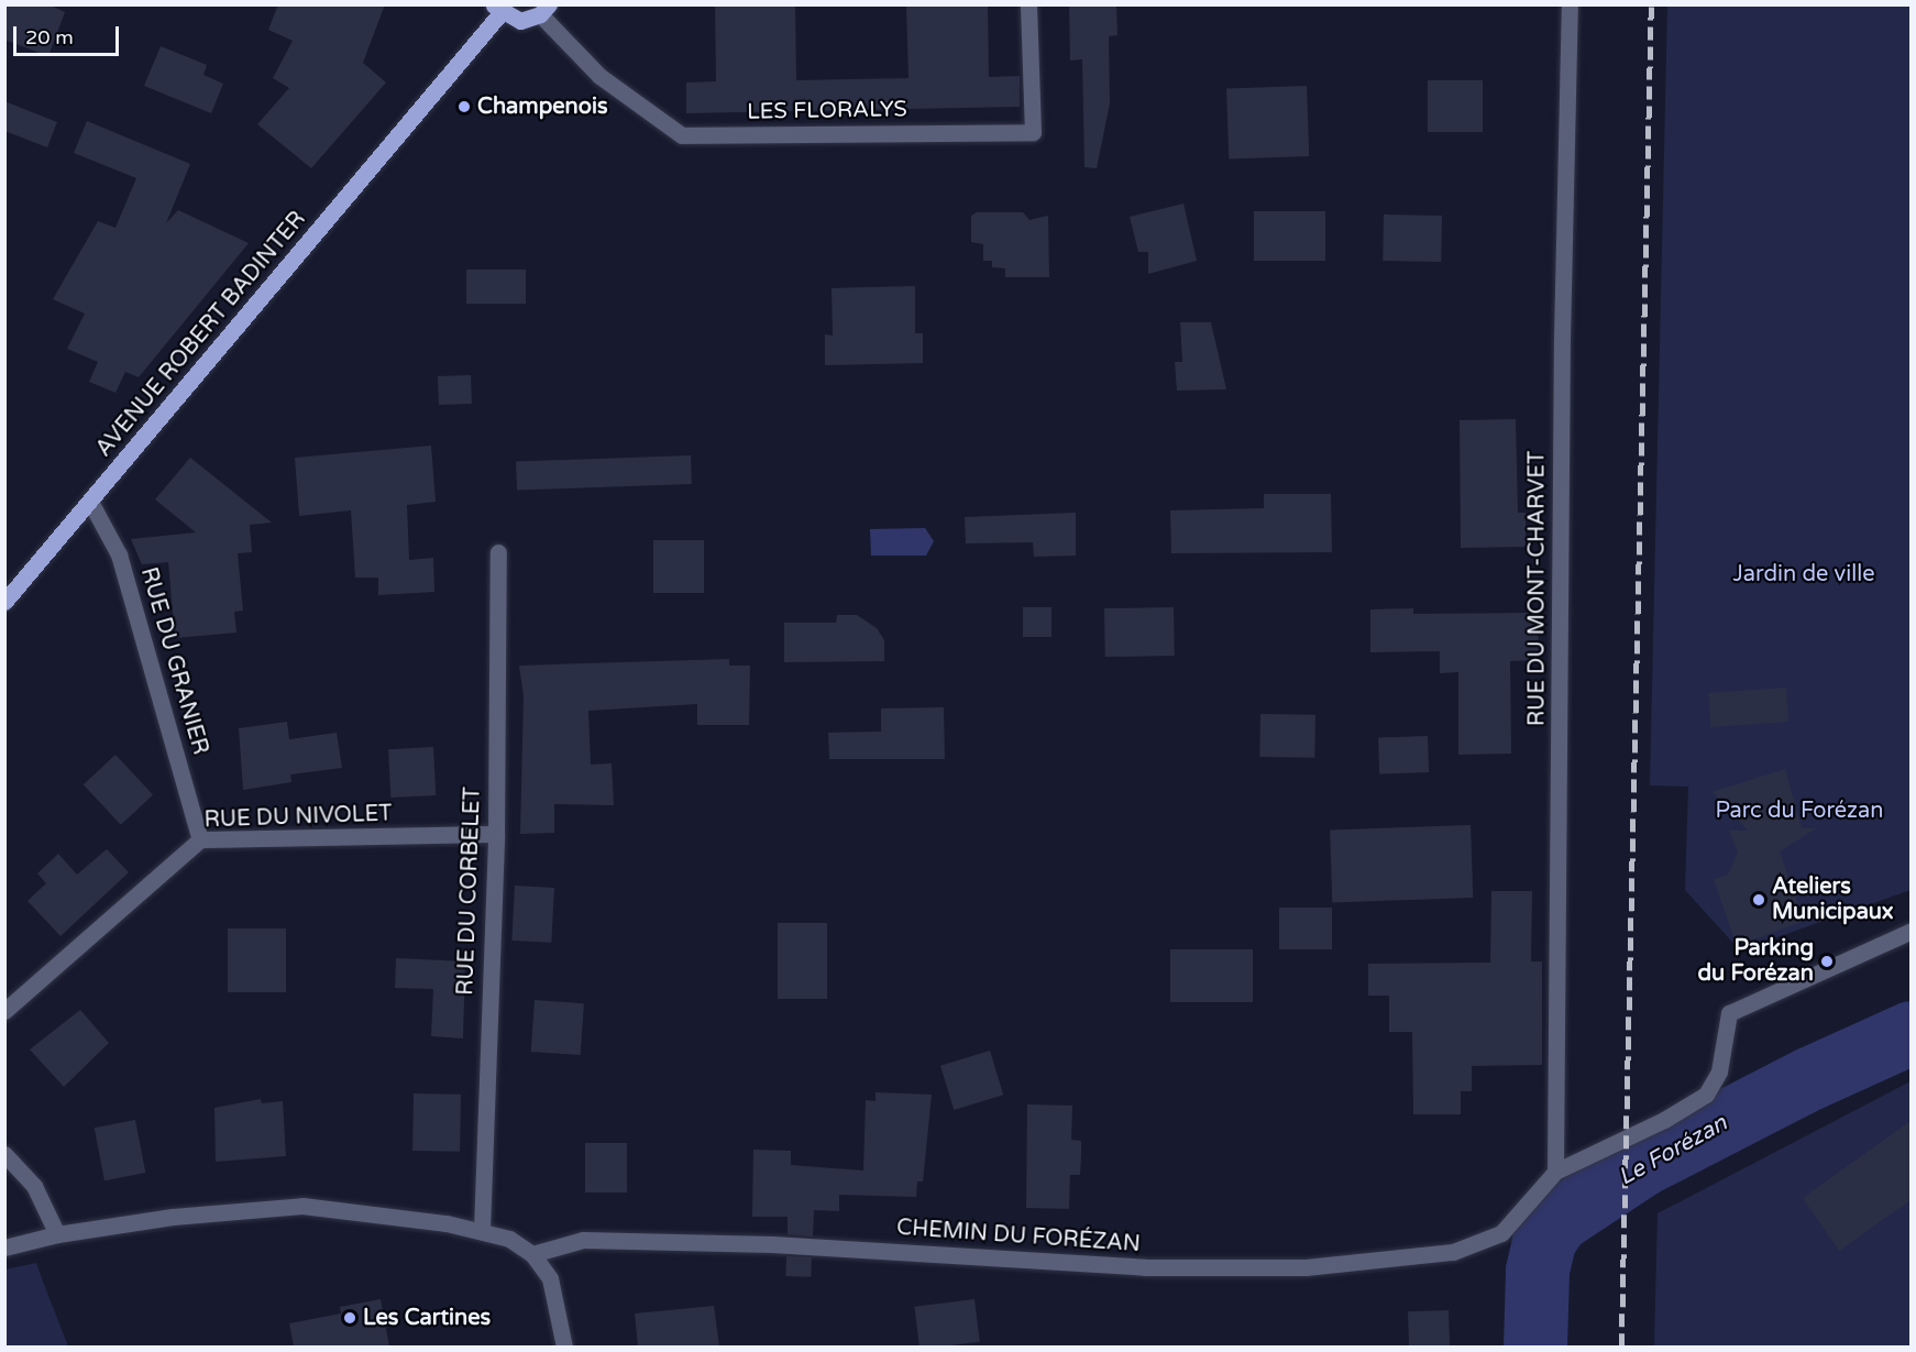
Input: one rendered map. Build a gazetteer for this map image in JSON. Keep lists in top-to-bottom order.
{
  "streets": {
    "main road": ["AVENUE ROBERT BADINTER"],
    "street": [
      "LES FLORALYS",
      "RUE DU MONT-CHARVET",
      "RUE DU GRANIER",
      "RUE DU NIVOLET",
      "RUE DU CORBELET",
      "CHEMIN DU FORÉZAN"
    ]
  },
  "crossings": [
    ["AVENUE ROBERT BADINTER", "RUE DU GRANIER"],
    ["RUE DU MONT-CHARVET", "CHEMIN DU FORÉZAN"],
    ["RUE DU GRANIER", "RUE DU NIVOLET"],
    ["RUE DU NIVOLET", "RUE DU CORBELET"]
  ],
  "water": ["Le Forézan"],
  "parks": ["Jardin de ville", "Parc du Forézan"],
  "places": [
    "Champenois",
    "Ateliers Municipaux",
    "Parking du Forézan",
    "Les Cartines"
  ],
  "scale_bar": "20 m"
}
